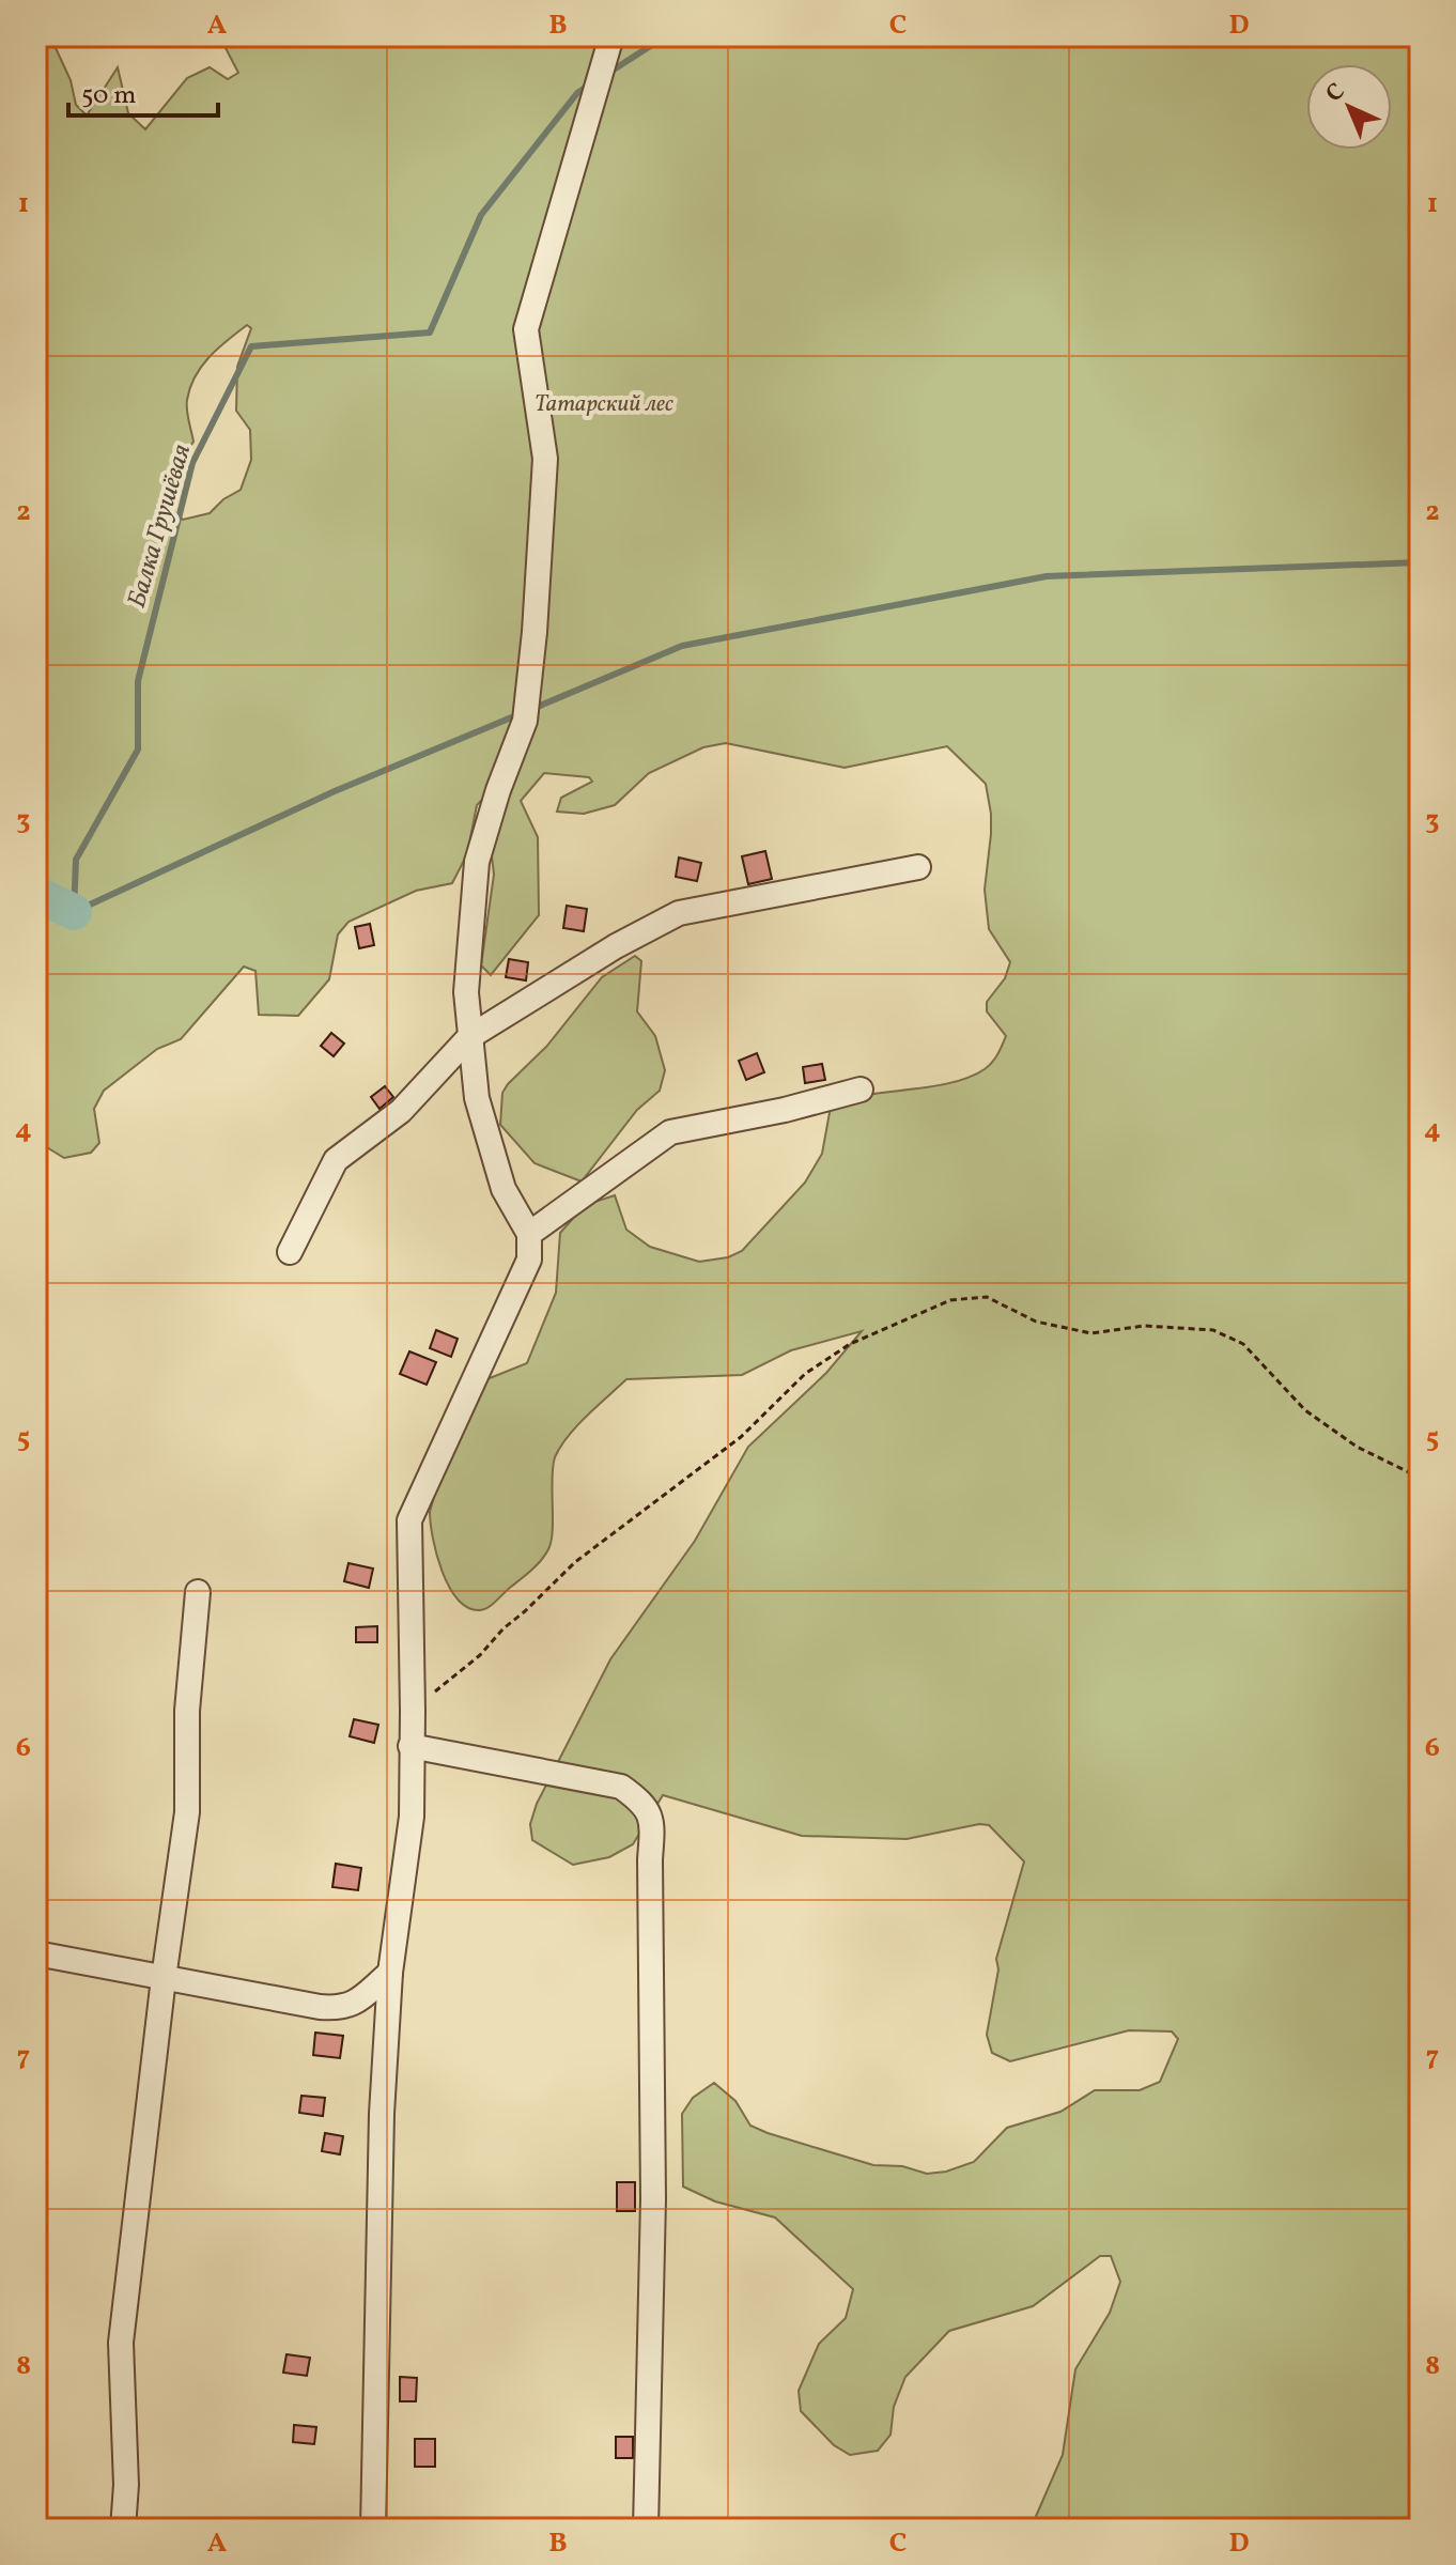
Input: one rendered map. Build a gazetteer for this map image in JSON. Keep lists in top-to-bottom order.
{
  "water": ["Балка Грушёвая"],
  "parks": ["Татарский лес"],
  "scale_bar": "50 m",
  "north": "top left",
  "grid": {
    "columns": [
      "A",
      "B",
      "C",
      "D"
    ],
    "rows": [
      "1",
      "2",
      "3",
      "4",
      "5",
      "6",
      "7",
      "8"
    ]
  }
}
